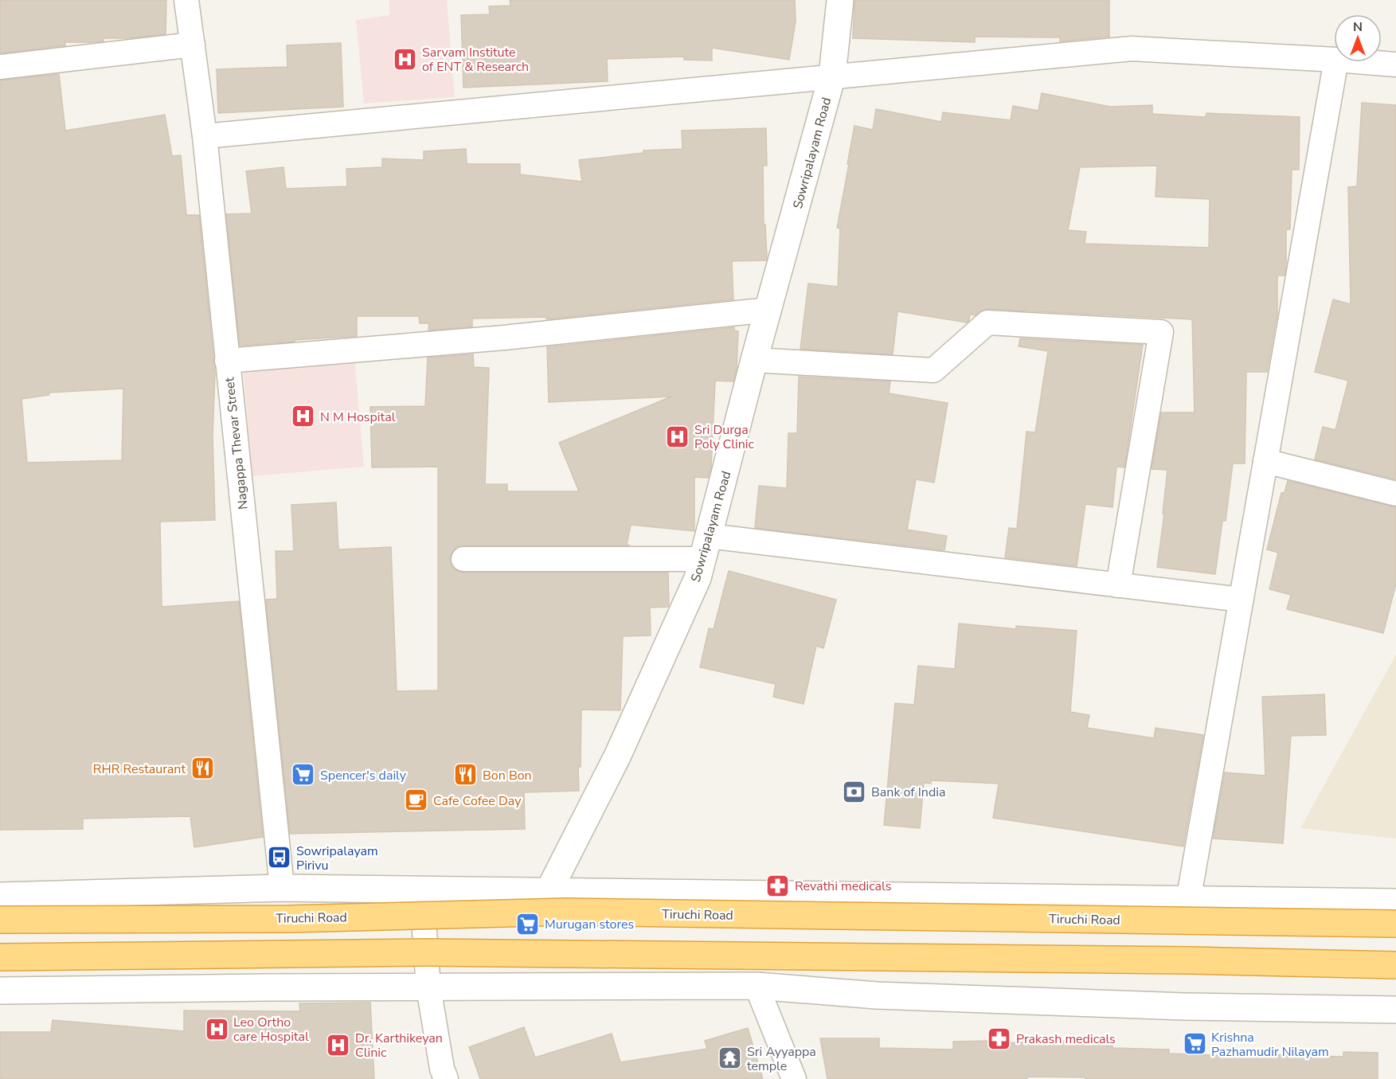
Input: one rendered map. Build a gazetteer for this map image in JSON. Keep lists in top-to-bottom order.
{
  "streets": {
    "highway": ["Tiruchi Road"],
    "street": ["Sowripalayam Road", "Nagappa Thevar Street"]
  },
  "places": {
    "hospital": [
      "Sarvam Institute of ENT & Research",
      "N M Hospital",
      "Sri Durga Poly Clinic",
      "Leo Ortho care Hospital",
      "Dr. Karthikeyan Clinic"
    ],
    "restaurant": ["RHR Restaurant", "Bon Bon"],
    "supermarket": ["Spencer's daily", "Murugan stores", "Krishna Pazhamudir Nilayam"],
    "bank": ["Bank of India"],
    "cafe": ["Cafe Cofee Day"],
    "bus stop": ["Sowripalayam Pirivu"],
    "pharmacy": ["Revathi medicals", "Prakash medicals"],
    "temple": ["Sri Ayyappa temple"]
  },
  "north": "top"
}
